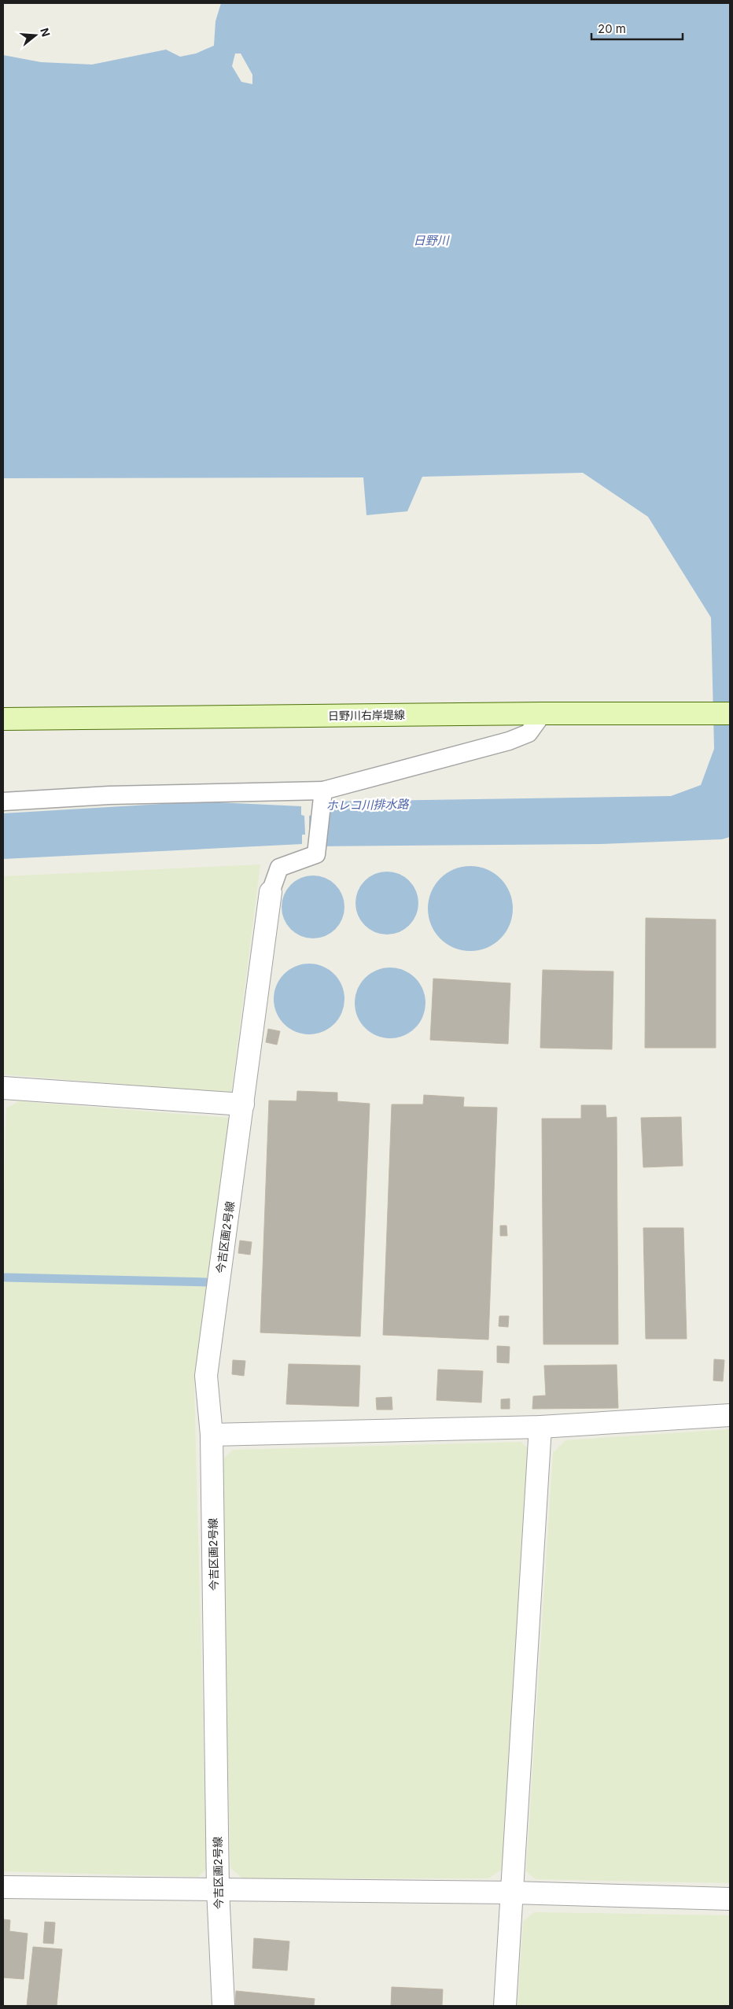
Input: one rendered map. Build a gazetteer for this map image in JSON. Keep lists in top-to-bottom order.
{
  "streets": {
    "street": ["日野川右岸堤線", "今吉区画2号線"]
  },
  "water": ["日野川", "ホレコ川排水路"],
  "scale_bar": "20 m",
  "north": "right"
}
